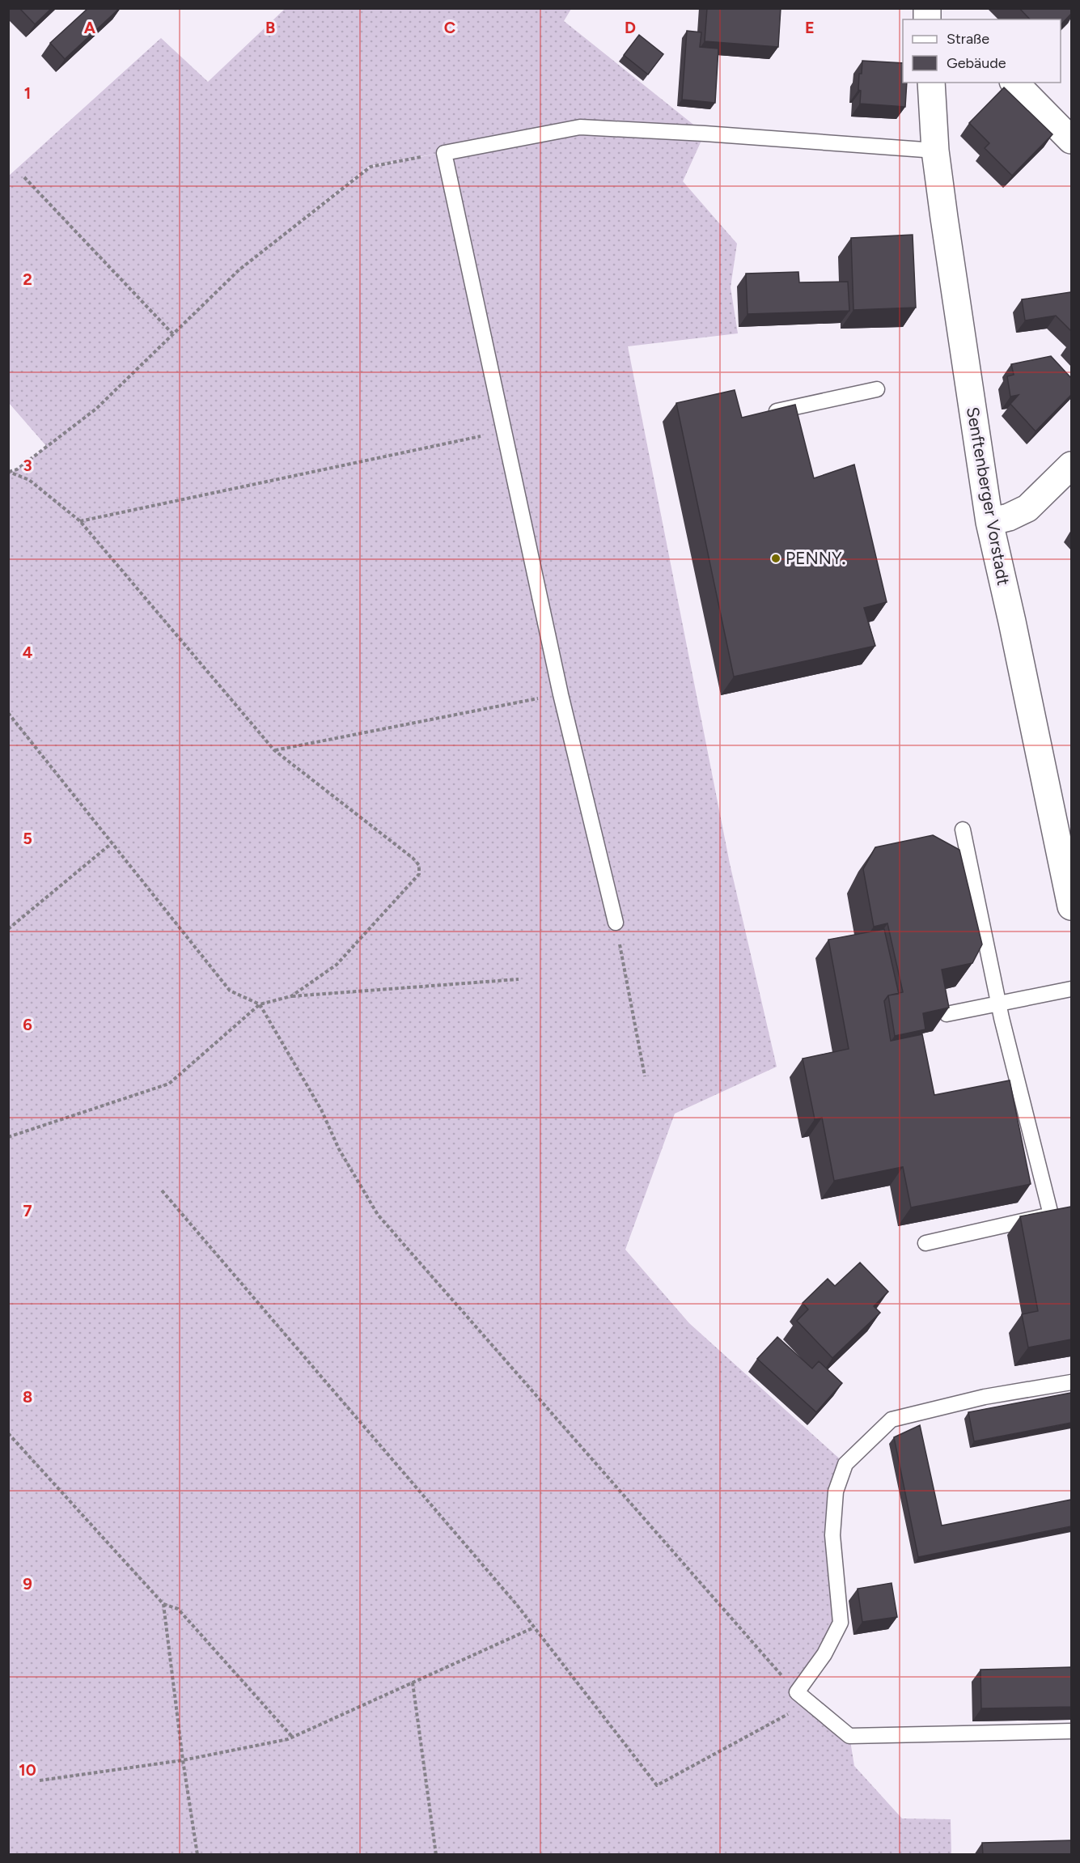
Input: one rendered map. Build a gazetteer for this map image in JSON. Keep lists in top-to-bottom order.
{
  "streets": {
    "street": ["Senftenberger Vorstadt"]
  },
  "places": ["PENNY."],
  "legend": ["Straße", "Gebäude"],
  "grid": {
    "columns": [
      "A",
      "B",
      "C",
      "D",
      "E"
    ],
    "rows": [
      "1",
      "2",
      "3",
      "4",
      "5",
      "6",
      "7",
      "8",
      "9",
      "10"
    ]
  }
}
